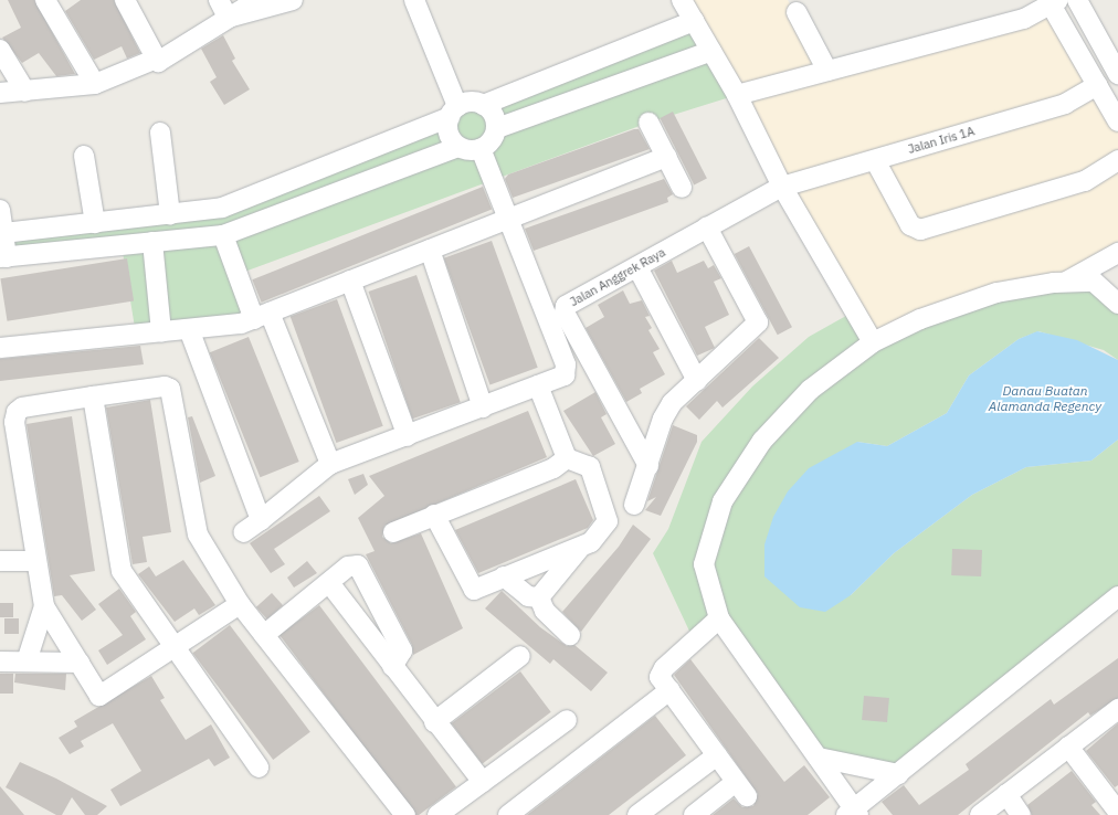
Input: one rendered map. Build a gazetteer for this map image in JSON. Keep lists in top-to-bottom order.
{
  "streets": {
    "street": ["Jalan Iris 1A", "Jalan Anggrek Raya"]
  },
  "crossings": [
    ["Jalan Iris 1A", "Jalan Anggrek Raya"]
  ],
  "water": ["Danau Buatan Alamanda Regency"]
}
